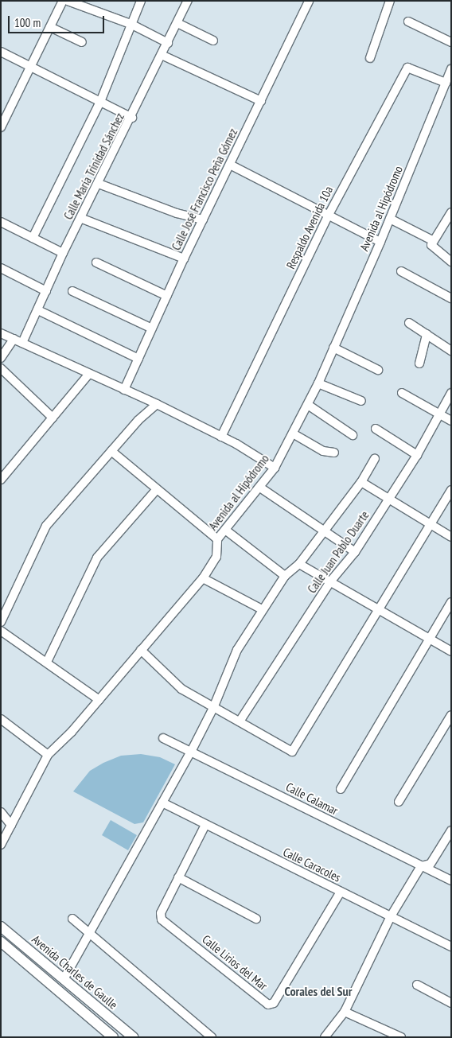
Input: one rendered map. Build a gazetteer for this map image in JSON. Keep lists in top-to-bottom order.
{
  "streets": {
    "main road": ["Avenida Charles de Gaulle"],
    "street": [
      "Calle María Trinidad Sánchez",
      "Calle José Francisco Peña Gómez",
      "Avenida al Hipódromo",
      "Respaldo Avenida 10a",
      "Calle Juan Pablo Duarte",
      "Calle Calamar",
      "Calle Caracoles",
      "Calle Lirios del Mar"
    ]
  },
  "crossings": [
    ["Avenida al Hipódromo", "Respaldo Avenida 10a"],
    ["Calle Caracoles", "Calle Lirios del Mar"]
  ],
  "districts": ["Corales del Sur"],
  "scale_bar": "100 m"
}
